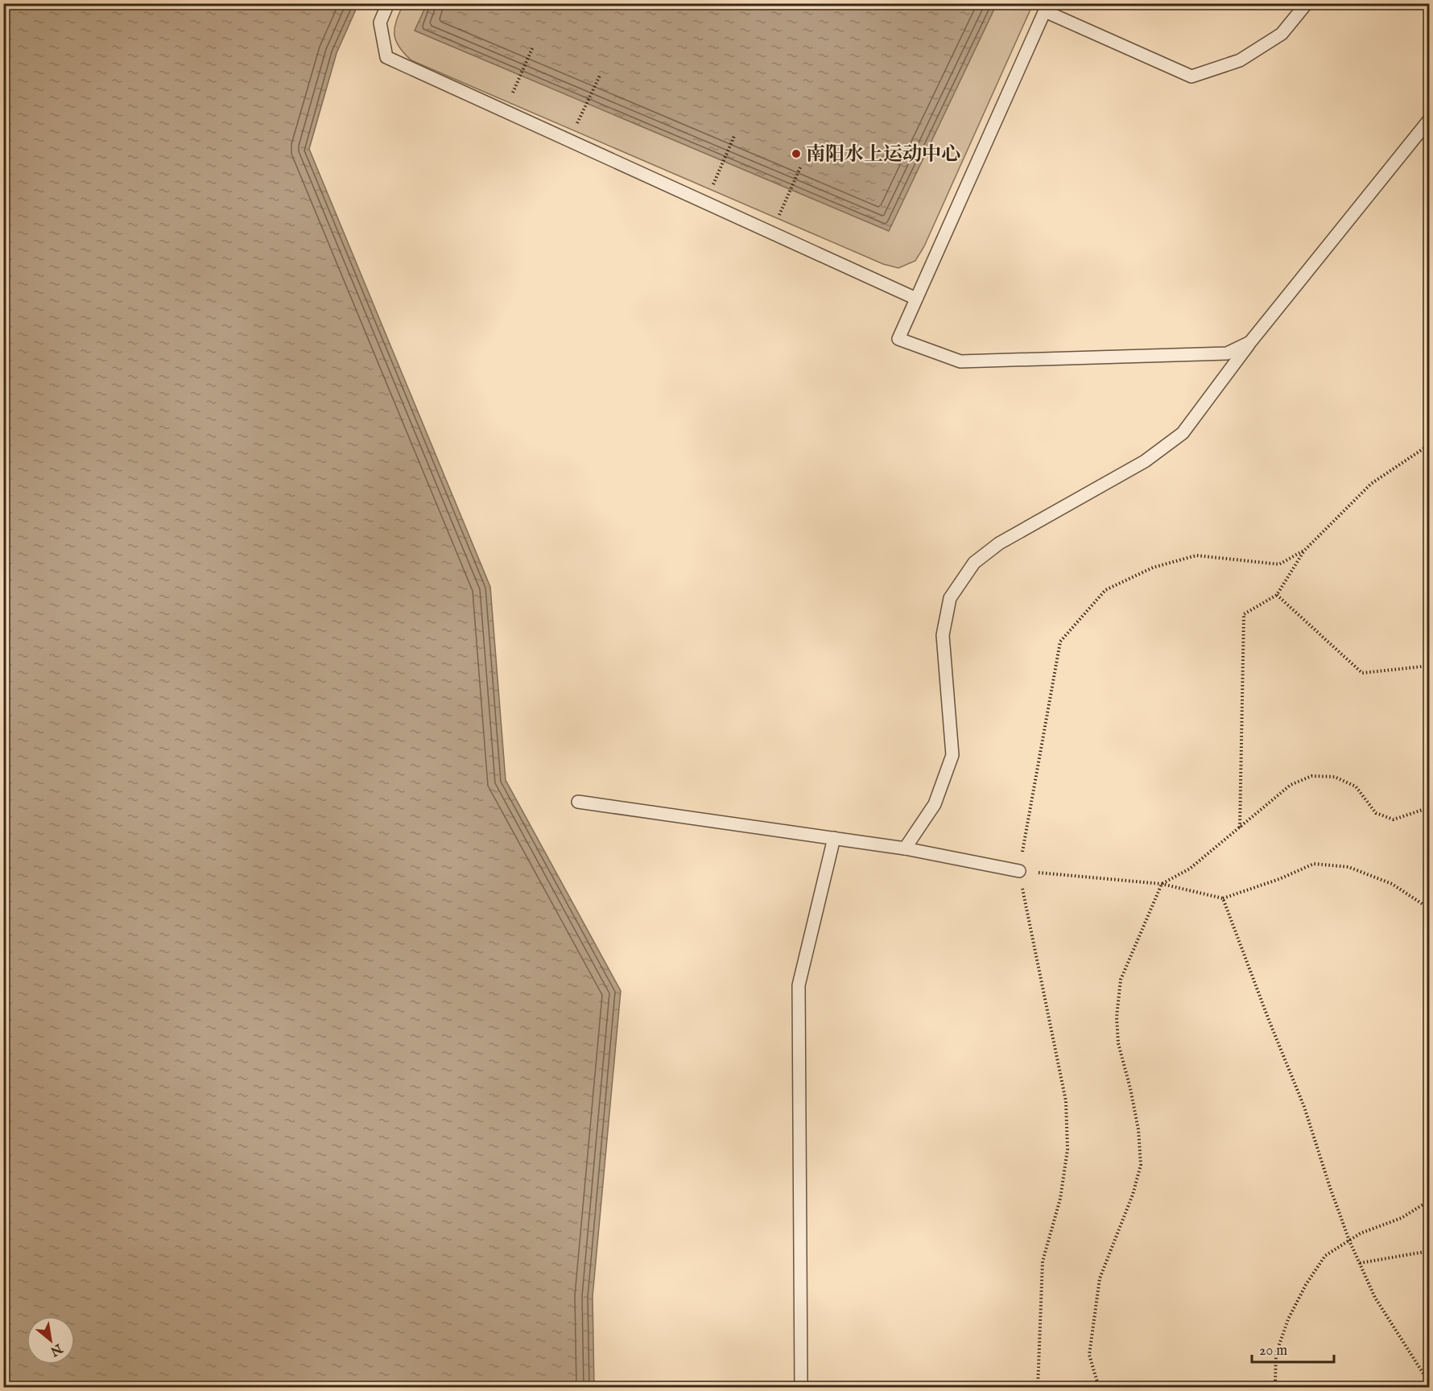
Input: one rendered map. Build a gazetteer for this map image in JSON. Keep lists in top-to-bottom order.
{
  "places": ["南阳水上运动中心"],
  "scale_bar": "20 m",
  "north": "bottom right"
}
